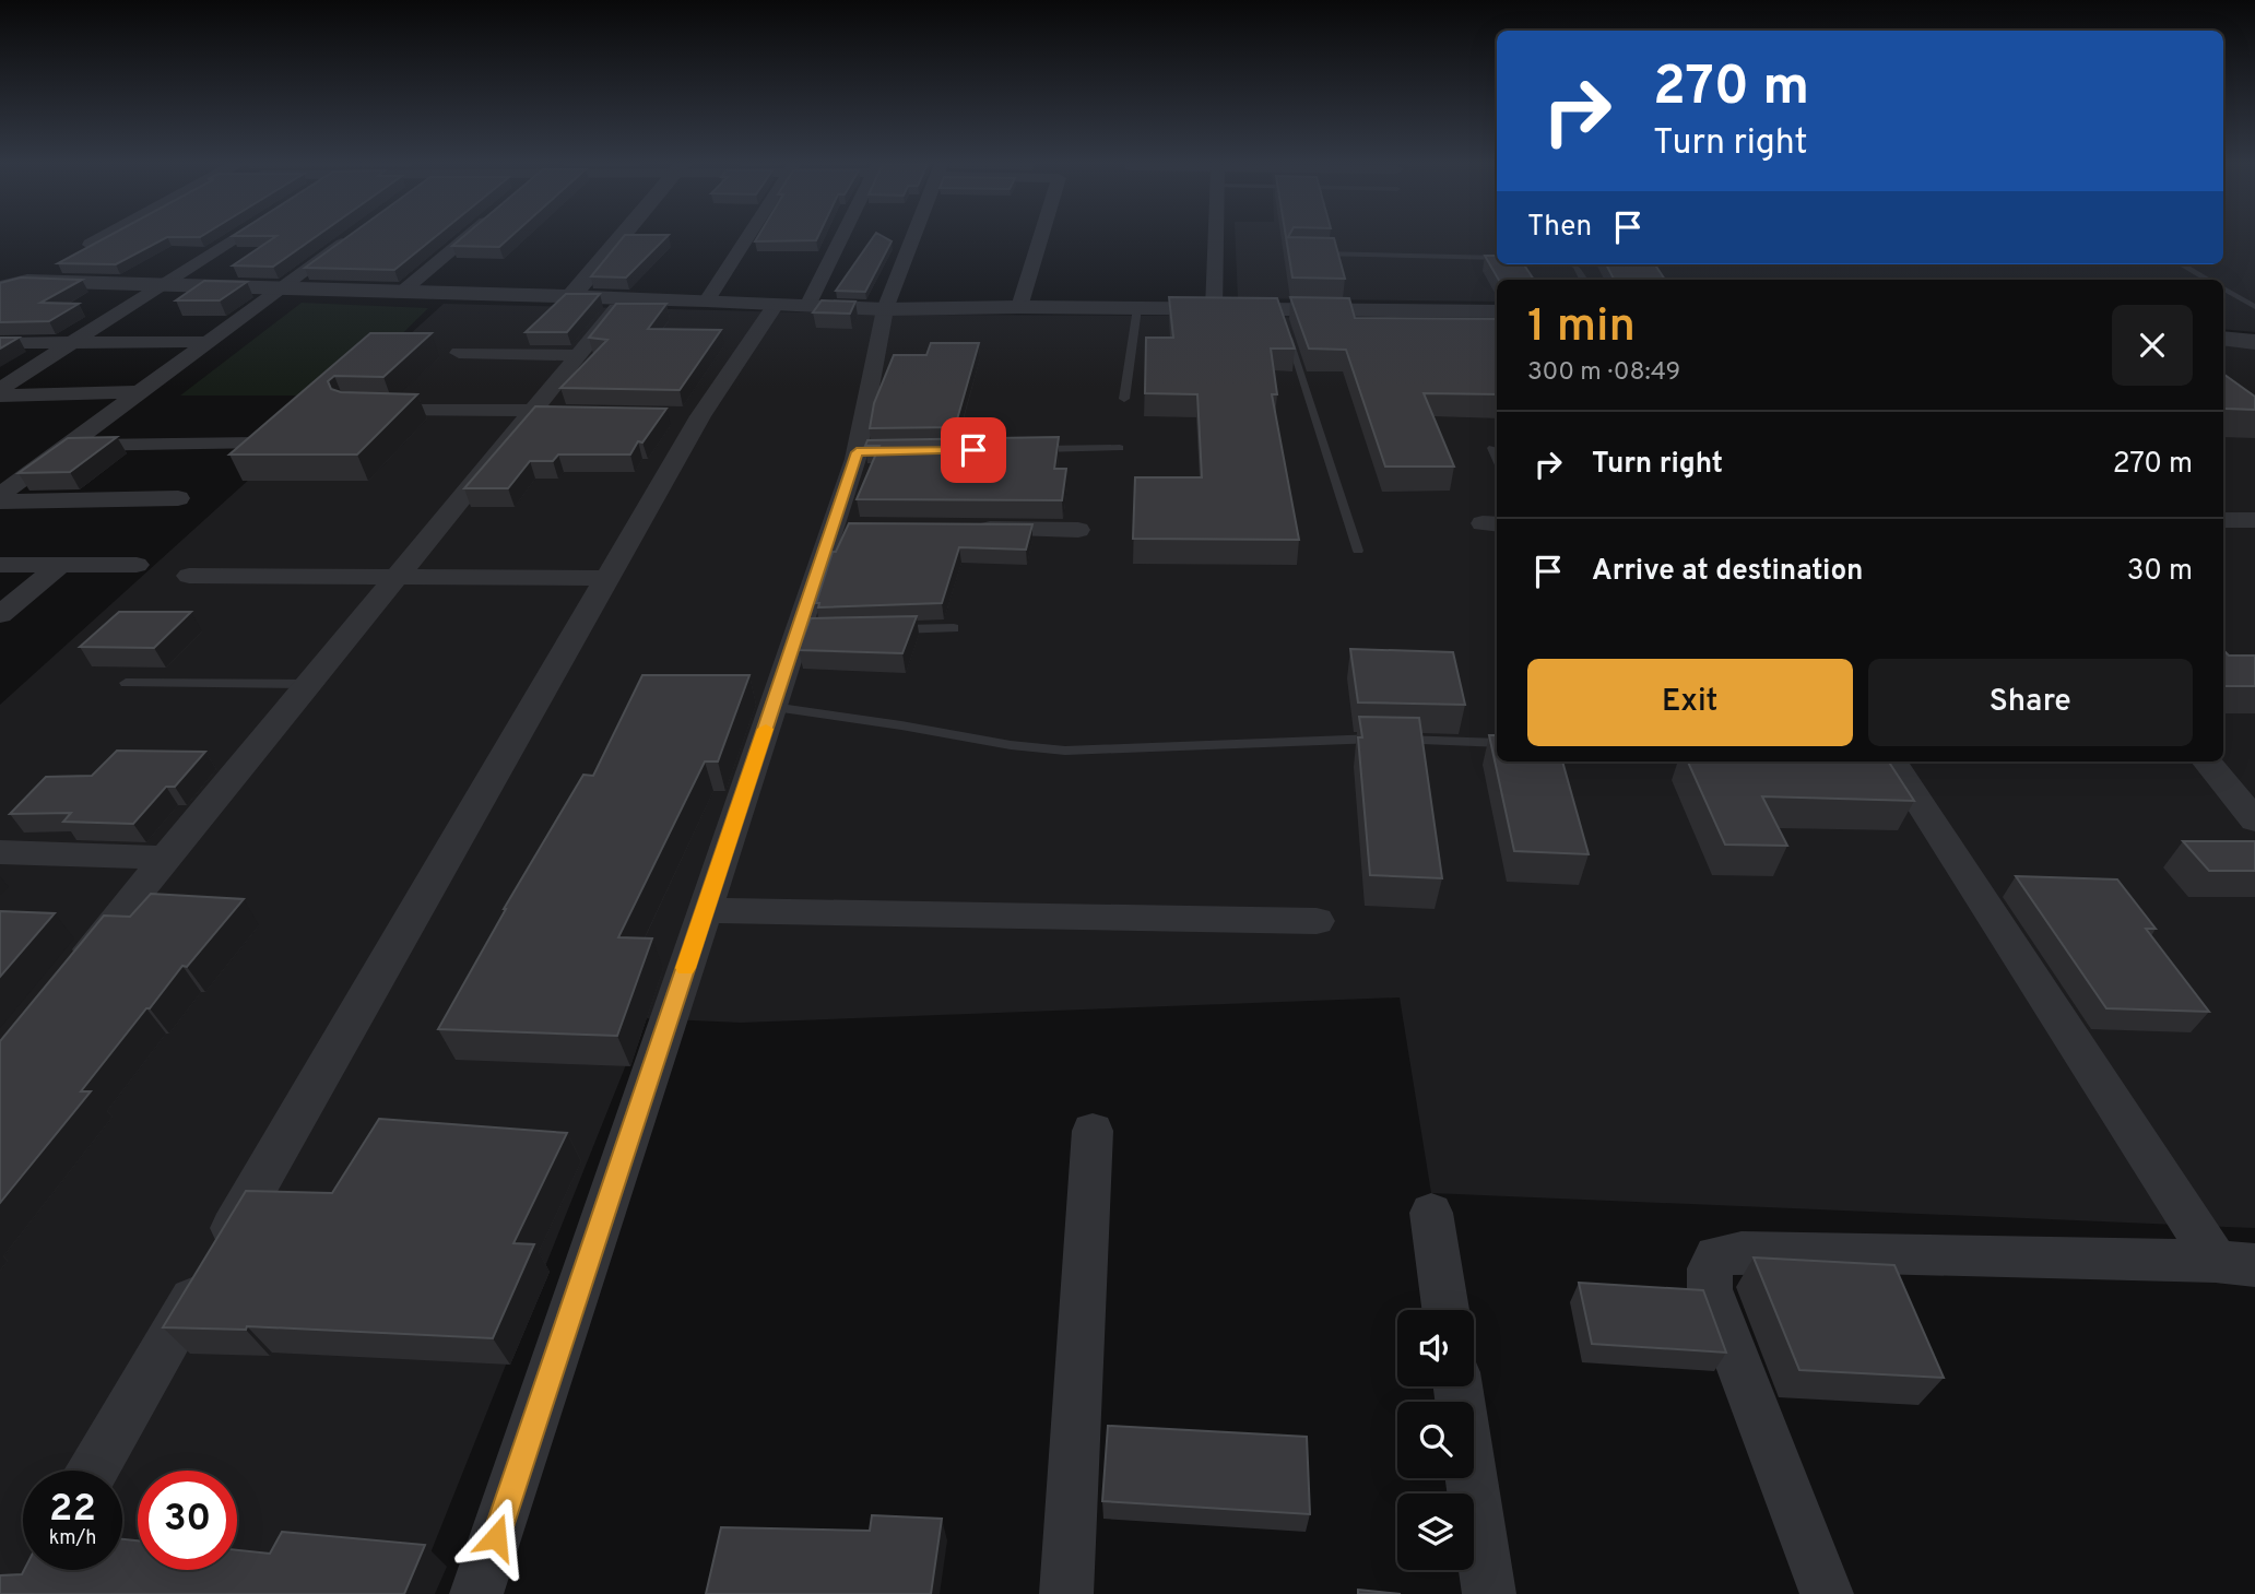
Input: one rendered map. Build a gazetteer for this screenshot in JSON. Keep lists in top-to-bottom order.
{
  "page": {
    "turn": ["270 m", "Turn right"],
    "then": "Then",
    "heading": ["1 min", "300 m · 08:49"],
    "list": [
      {
        "name": "Turn right",
        "value": "270 m"
      },
      {
        "name": "Arrive at destination",
        "value": "30 m"
      }
    ],
    "buttons": ["Exit", "Share"],
    "speed": "22 km/h",
    "limit": "30"
  }
}
